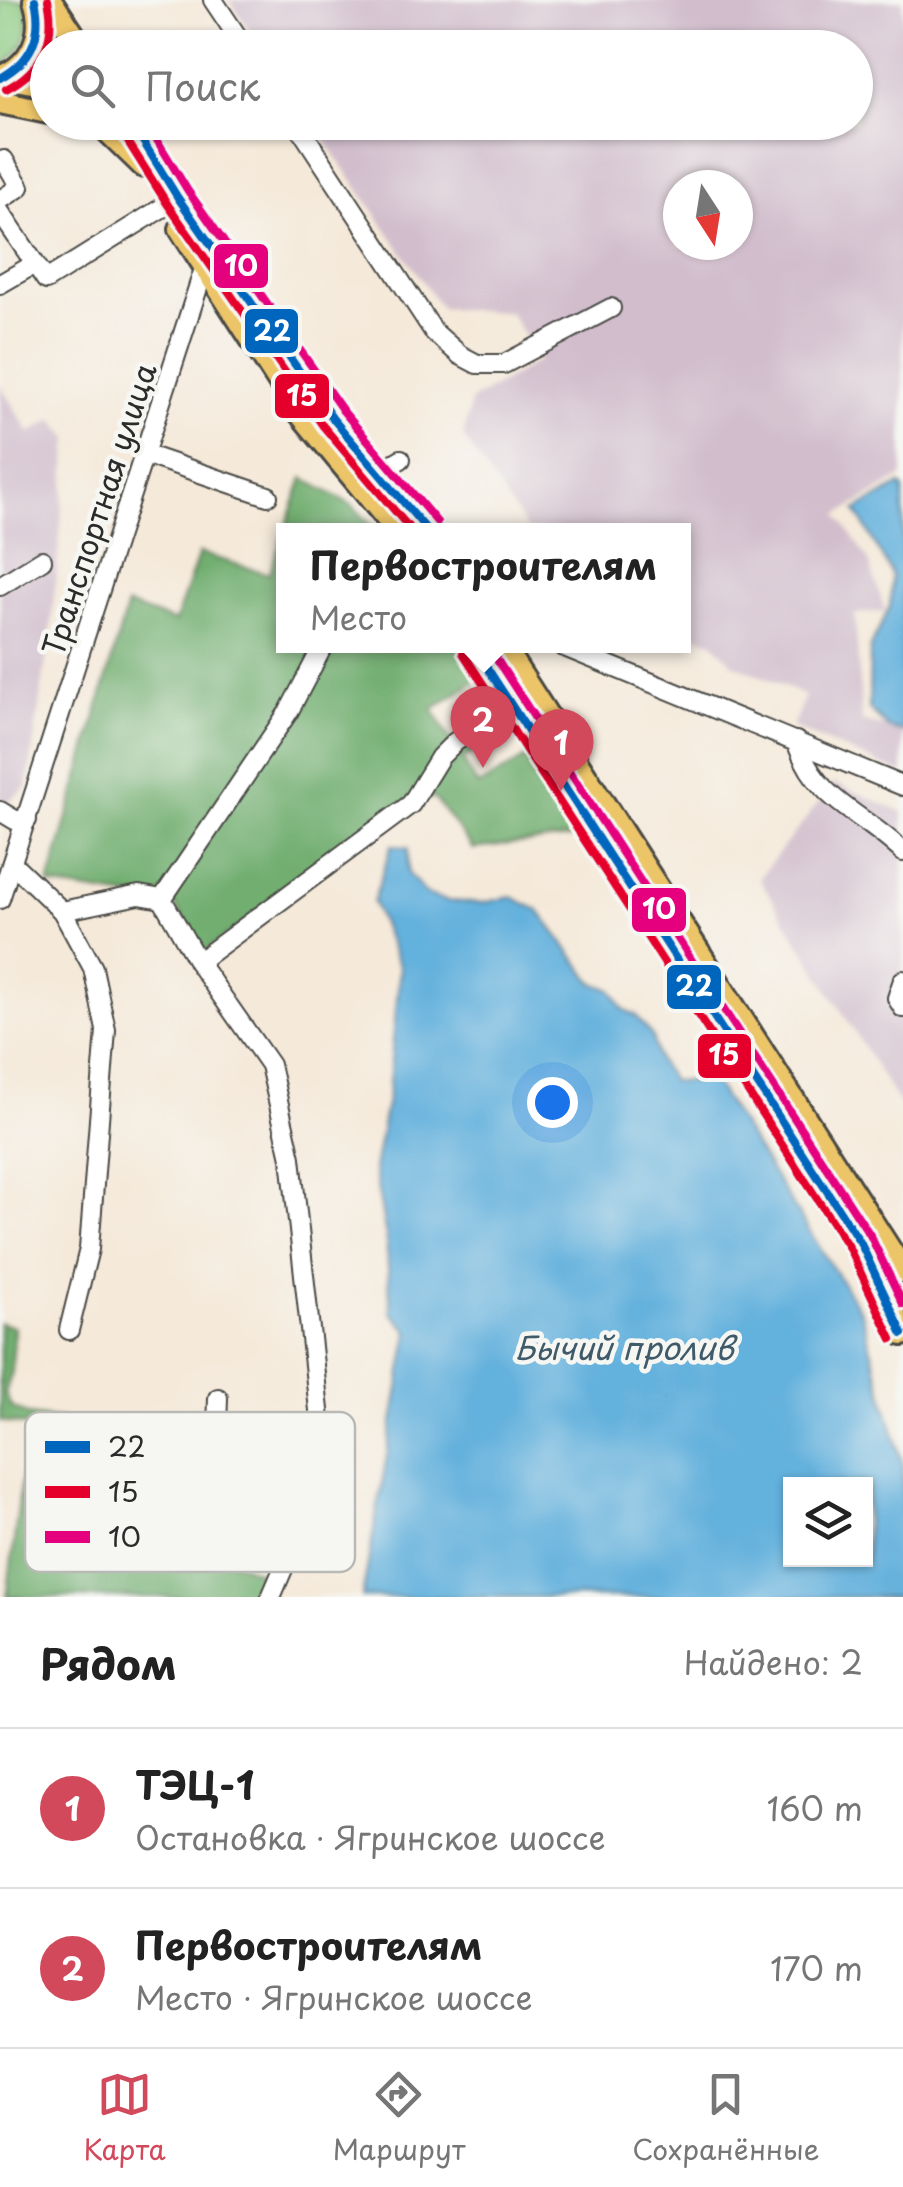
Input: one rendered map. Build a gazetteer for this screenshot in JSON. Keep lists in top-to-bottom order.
{
  "streets": {
    "street": ["Транспортная улица"]
  },
  "water": ["Бычий пролив"],
  "lines": ["transit line 22", "transit line 15", "transit line 10"],
  "legend": ["22", "15", "10"],
  "north": "bottom",
  "page": {
    "search": "Поиск",
    "popup": ["Первостроителям", "Место"],
    "pins": ["2", "1"],
    "heading": ["Рядом", "Найдено: 2"],
    "list": [
      {
        "mark": "1",
        "name": "ТЭЦ-1",
        "note": "Остановка · Ягринское шоссе",
        "value": "160 m"
      },
      {
        "mark": "2",
        "name": "Первостроителям",
        "note": "Место · Ягринское шоссе",
        "value": "170 m"
      }
    ],
    "nav": ["Карта", "Маршрут", "Сохранённые"]
  }
}
